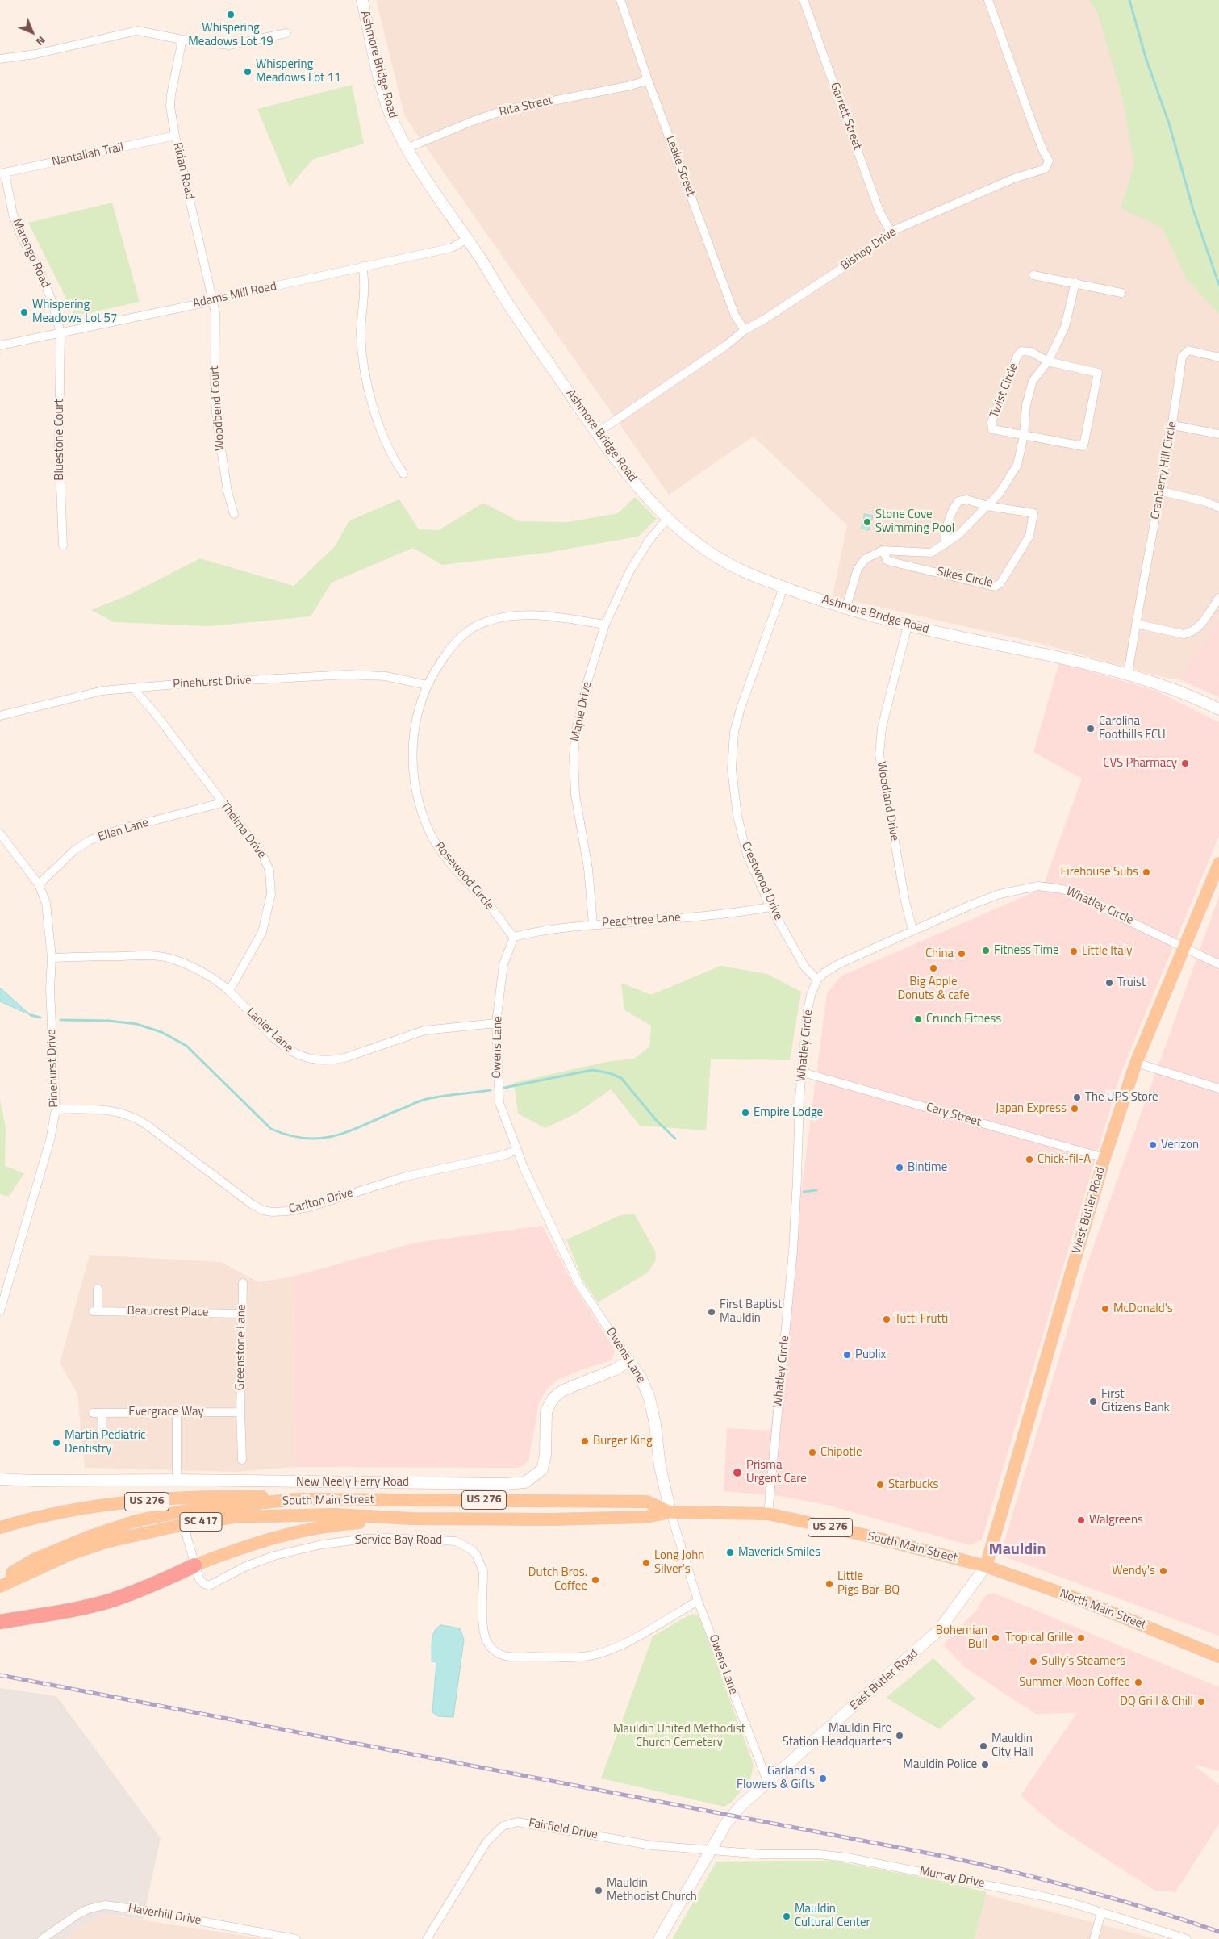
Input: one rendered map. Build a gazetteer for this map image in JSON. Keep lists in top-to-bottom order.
{
  "streets": {
    "highway": ["US 276"],
    "main road": [
      "Ashmore Bridge Road",
      "Owens Lane",
      "West Butler Road",
      "New Neely Ferry Road",
      "South Main Street",
      "SC 417",
      "North Main Street",
      "East Butler Road"
    ],
    "street": [
      "Rita Street",
      "Garrett Street",
      "Nantallah Trail",
      "Leake Street",
      "Ridan Road",
      "Bishop Drive",
      "Marengo Road",
      "Adams Mill Road",
      "Twist Circle",
      "Woodbend Court",
      "Bluestone Court",
      "Cranberry Hill Circle",
      "Sikes Circle",
      "Pinehurst Drive",
      "Maple Drive",
      "Woodland Drive",
      "Ellen Lane",
      "Thelma Drive",
      "Rosewood Circle",
      "Crestwood Drive",
      "Whatley Circle",
      "Peachtree Lane",
      "Lanier Lane",
      "Cary Street",
      "Carlton Drive",
      "Beaucrest Place",
      "Greenstone Lane",
      "Evergrace Way",
      "Service Bay Road",
      "Fairfield Drive",
      "Murray Drive",
      "Haverhill Drive"
    ]
  },
  "crossings": [
    ["Ashmore Bridge Road", "Rita Street"],
    ["Ashmore Bridge Road", "Bishop Drive"],
    ["Ashmore Bridge Road", "Adams Mill Road"],
    ["Ashmore Bridge Road", "Cranberry Hill Circle"],
    ["Ashmore Bridge Road", "Maple Drive"],
    ["Ashmore Bridge Road", "Woodland Drive"],
    ["Ashmore Bridge Road", "Crestwood Drive"],
    ["Rita Street", "Leake Street"],
    ["Garrett Street", "Bishop Drive"],
    ["Nantallah Trail", "Ridan Road"],
    ["Nantallah Trail", "Marengo Road"],
    ["Leake Street", "Bishop Drive"],
    ["Ridan Road", "Adams Mill Road"],
    ["Ridan Road", "Woodbend Court"],
    ["Marengo Road", "Adams Mill Road"],
    ["Marengo Road", "Bluestone Court"],
    ["Adams Mill Road", "Woodbend Court"],
    ["Adams Mill Road", "Bluestone Court"],
    ["Pinehurst Drive", "Ellen Lane"],
    ["Pinehurst Drive", "Thelma Drive"],
    ["Pinehurst Drive", "Rosewood Circle"],
    ["Pinehurst Drive", "Lanier Lane"],
    ["Pinehurst Drive", "Carlton Drive"],
    ["Maple Drive", "Rosewood Circle"],
    ["Maple Drive", "Peachtree Lane"],
    ["Woodland Drive", "Whatley Circle"],
    ["Ellen Lane", "Thelma Drive"],
    ["Thelma Drive", "Lanier Lane"],
    ["Rosewood Circle", "Peachtree Lane"],
    ["Rosewood Circle", "Owens Lane"],
    ["Crestwood Drive", "Whatley Circle"],
    ["Crestwood Drive", "Peachtree Lane"],
    ["Whatley Circle", "Cary Street"],
    ["Whatley Circle", "West Butler Road"],
    ["Whatley Circle", "South Main Street"],
    ["Peachtree Lane", "Owens Lane"],
    ["Lanier Lane", "Owens Lane"],
    ["Owens Lane", "Carlton Drive"],
    ["Owens Lane", "New Neely Ferry Road"],
    ["Owens Lane", "South Main Street"],
    ["Owens Lane", "Service Bay Road"],
    ["Owens Lane", "East Butler Road"],
    ["Cary Street", "West Butler Road"],
    ["West Butler Road", "South Main Street"],
    ["West Butler Road", "North Main Street"],
    ["West Butler Road", "East Butler Road"],
    ["Beaucrest Place", "Greenstone Lane"],
    ["Greenstone Lane", "Evergrace Way"],
    ["US 276", "South Main Street"],
    ["US 276", "Service Bay Road"],
    ["South Main Street", "Service Bay Road"],
    ["South Main Street", "North Main Street"],
    ["South Main Street", "East Butler Road"],
    ["North Main Street", "East Butler Road"],
    ["East Butler Road", "Fairfield Drive"],
    ["East Butler Road", "Murray Drive"],
    ["Fairfield Drive", "Murray Drive"]
  ],
  "districts": ["Mauldin"],
  "parks": ["Mauldin United Methodist Church Cemetery"],
  "places": [
    "Whispering Meadows Lot 19",
    "Whispering Meadows Lot 11",
    "Whispering Meadows Lot 57",
    "Stone Cove Swimming Pool",
    "Carolina Foothills FCU",
    "CVS Pharmacy",
    "Firehouse Subs",
    "Fitness Time",
    "Little Italy",
    "China",
    "Big Apple Donuts & cafe",
    "Truist",
    "Crunch Fitness",
    "The UPS Store",
    "Japan Express",
    "Empire Lodge",
    "Verizon",
    "Chick-fil-A",
    "Bintime",
    "McDonald's",
    "First Baptist Mauldin",
    "Tutti Frutti",
    "Publix",
    "First Citizens Bank",
    "Burger King",
    "Martin Pediatric Dentistry",
    "Chipotle",
    "Prisma Urgent Care",
    "Starbucks",
    "Walgreens",
    "Maverick Smiles",
    "Long John Silver's",
    "Wendy's",
    "Dutch Bros. Coffee",
    "Little Pigs Bar-BQ",
    "Bohemian Bull",
    "Tropical Grille",
    "Sully's Steamers",
    "Summer Moon Coffee",
    "DQ Grill & Chill",
    "Mauldin Fire Station Headquarters",
    "Mauldin City Hall",
    "Mauldin Police",
    "Garland's Flowers & Gifts",
    "Mauldin Methodist Church",
    "Mauldin Cultural Center"
  ],
  "north": "bottom right"
}
